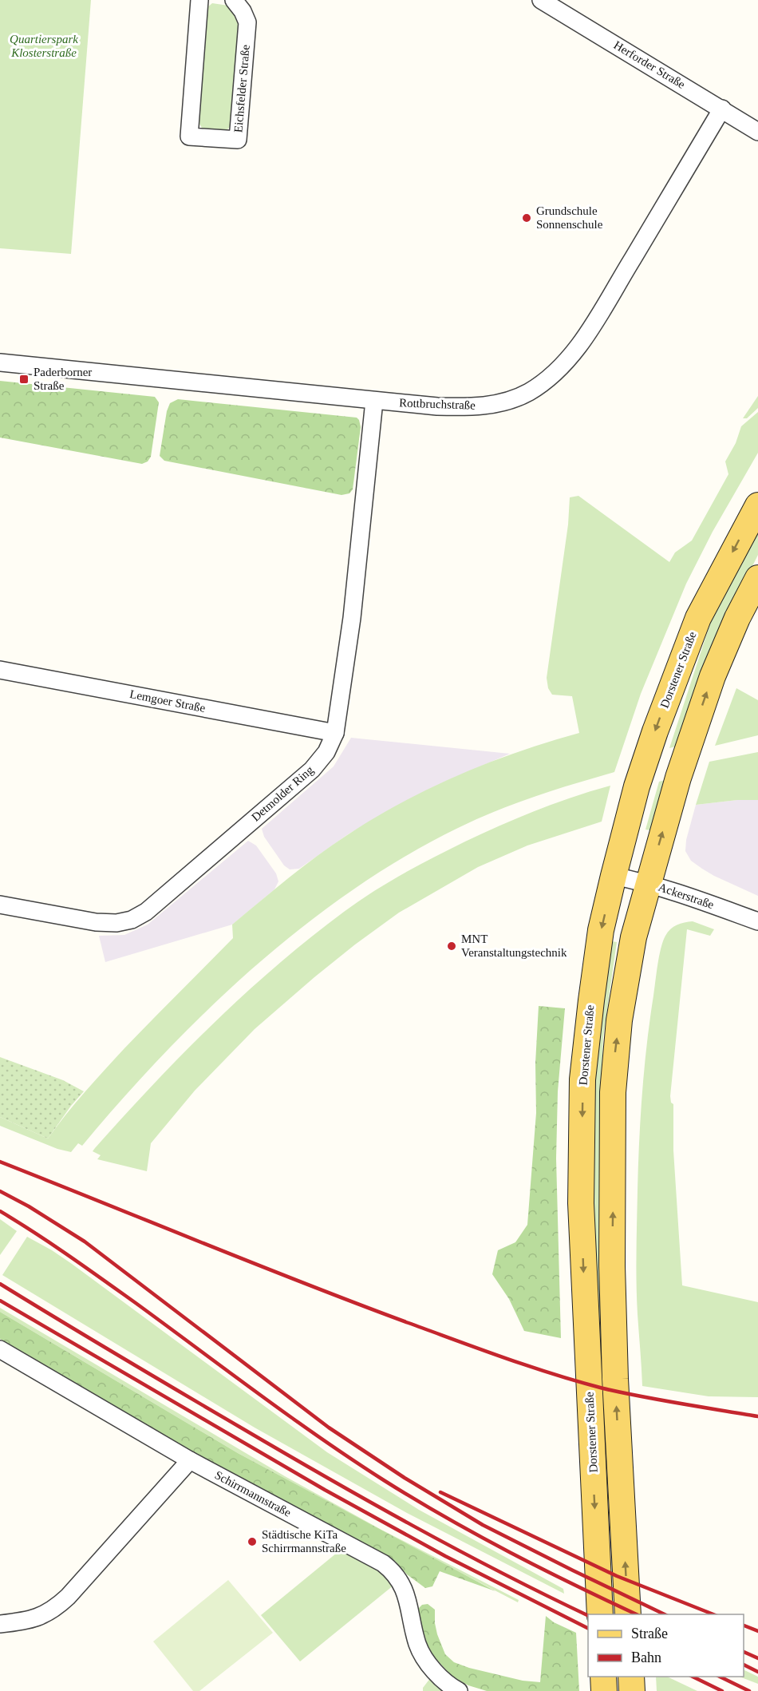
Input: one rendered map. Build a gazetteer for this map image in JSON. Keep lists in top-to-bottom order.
{
  "streets": {
    "main road": ["Dorstener Straße"],
    "street": [
      "Herforder Straße",
      "Eichsfelder Straße",
      "Rottbruchstraße",
      "Lemgoer Straße",
      "Detmolder Ring",
      "Ackerstraße",
      "Schirrmannstraße"
    ]
  },
  "crossings": [
    ["Herforder Straße", "Rottbruchstraße"],
    ["Rottbruchstraße", "Detmolder Ring"],
    ["Dorstener Straße", "Ackerstraße"],
    ["Lemgoer Straße", "Detmolder Ring"]
  ],
  "parks": ["Quartierspark Klosterstraße"],
  "places": {
    "other": ["Grundschule Sonnenschule", "MNT Veranstaltungstechnik", "Städtische KiTa Schirrmannstraße"],
    "transit": ["Paderborner Straße"]
  },
  "legend": ["Straße", "Bahn"]
}
